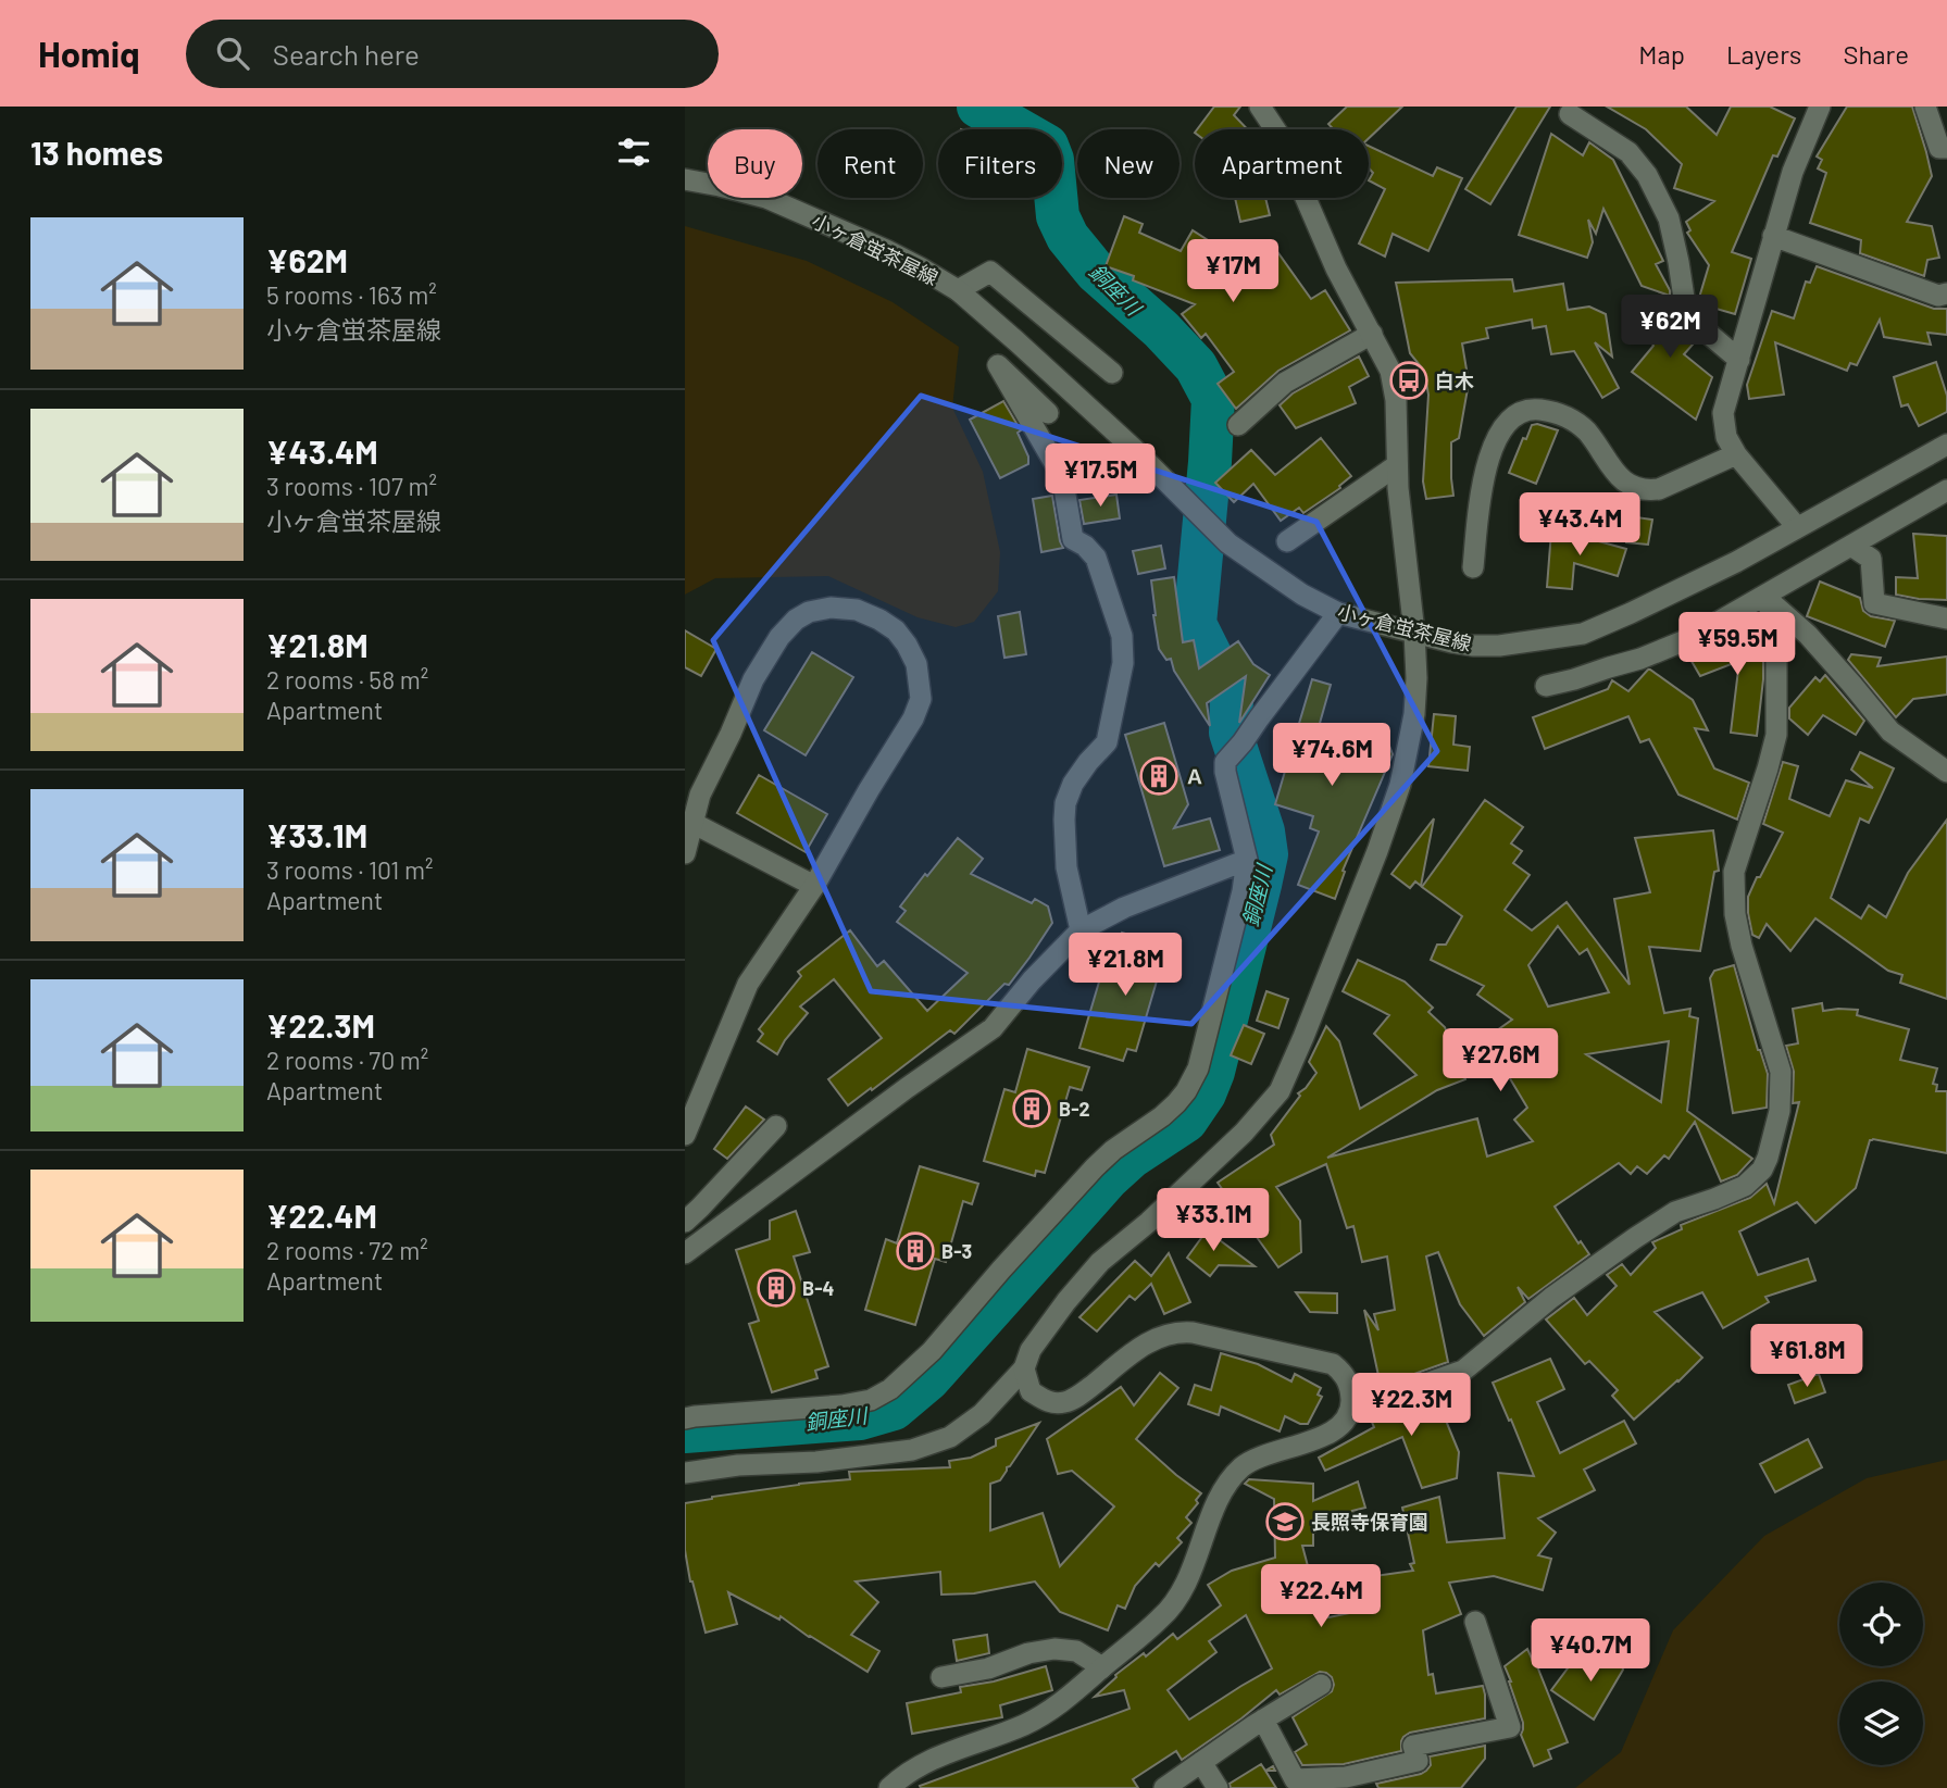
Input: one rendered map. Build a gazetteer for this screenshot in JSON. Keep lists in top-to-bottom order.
{
  "streets": {
    "street": ["小ヶ倉蛍茶屋線"]
  },
  "water": ["銅座川"],
  "places": {
    "bus stop": ["白木"],
    "building": [
      "Ａ",
      "B-2",
      "B-3",
      "B-4"
    ],
    "school or university": ["長照寺保育園"]
  },
  "page": {
    "header": "Homiq",
    "search": "Search here",
    "nav": ["Map", "Layers", "Share"],
    "heading": "13 homes",
    "chip": [
      "Buy",
      "Rent",
      "Filters",
      "New",
      "Apartment"
    ],
    "list": [
      {
        "name": "¥62M",
        "note": "5 rooms · 163 m² · 小ヶ倉蛍茶屋線"
      },
      {
        "name": "¥43.4M",
        "note": "3 rooms · 107 m² · 小ヶ倉蛍茶屋線"
      },
      {
        "name": "¥21.8M",
        "note": "2 rooms · 58 m² · Apartment"
      },
      {
        "name": "¥33.1M",
        "note": "3 rooms · 101 m² · Apartment"
      },
      {
        "name": "¥22.3M",
        "note": "2 rooms · 70 m² · Apartment"
      },
      {
        "name": "¥22.4M",
        "note": "2 rooms · 72 m² · Apartment"
      }
    ],
    "price": [
      "¥17M",
      "¥62M",
      "¥17.5M",
      "¥43.4M",
      "¥59.5M",
      "¥74.6M",
      "¥21.8M",
      "¥27.6M",
      "¥33.1M",
      "¥61.8M",
      "¥22.3M",
      "¥22.4M",
      "¥40.7M"
    ]
  }
}
